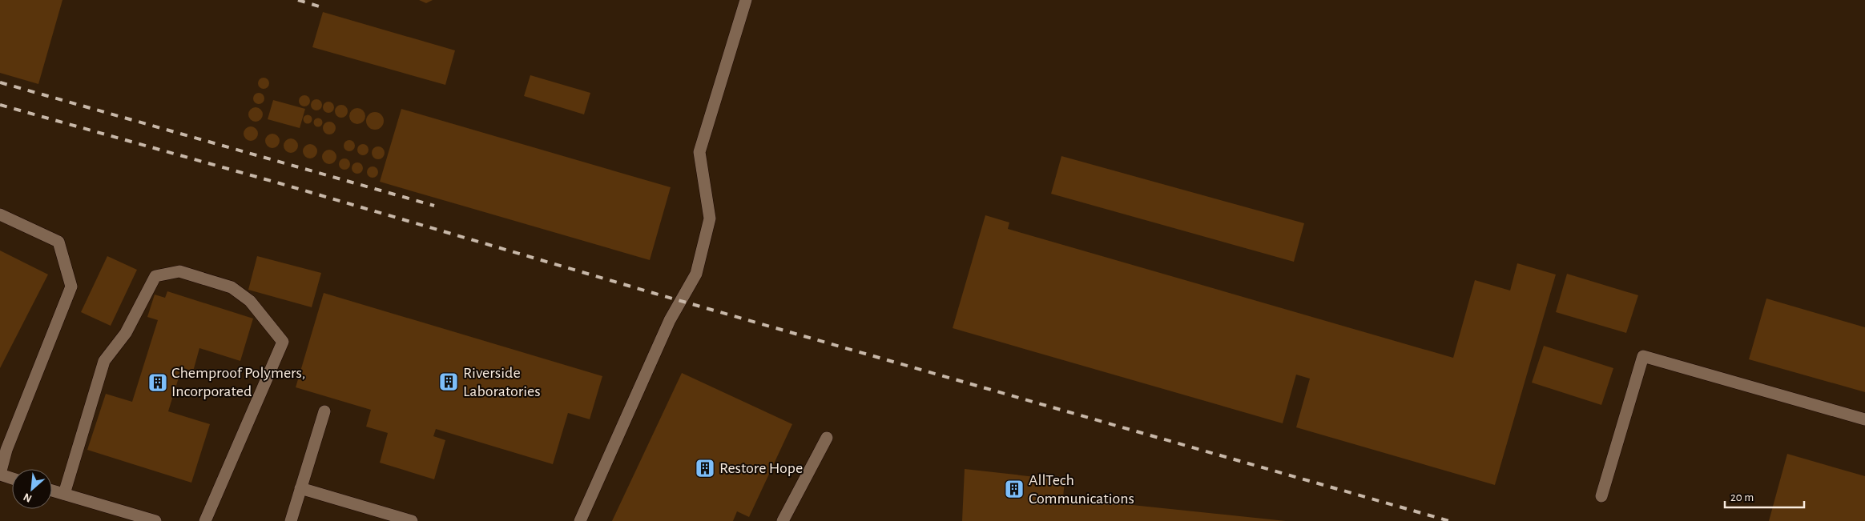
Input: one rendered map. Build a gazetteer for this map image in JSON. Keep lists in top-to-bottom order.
{
  "places": {
    "building": [
      "Riverside Laboratories",
      "Chemproof Polymers, Incorporated",
      "Restore Hope",
      "AllTech Communications"
    ]
  },
  "scale_bar": "20 m",
  "north": "bottom left"
}
